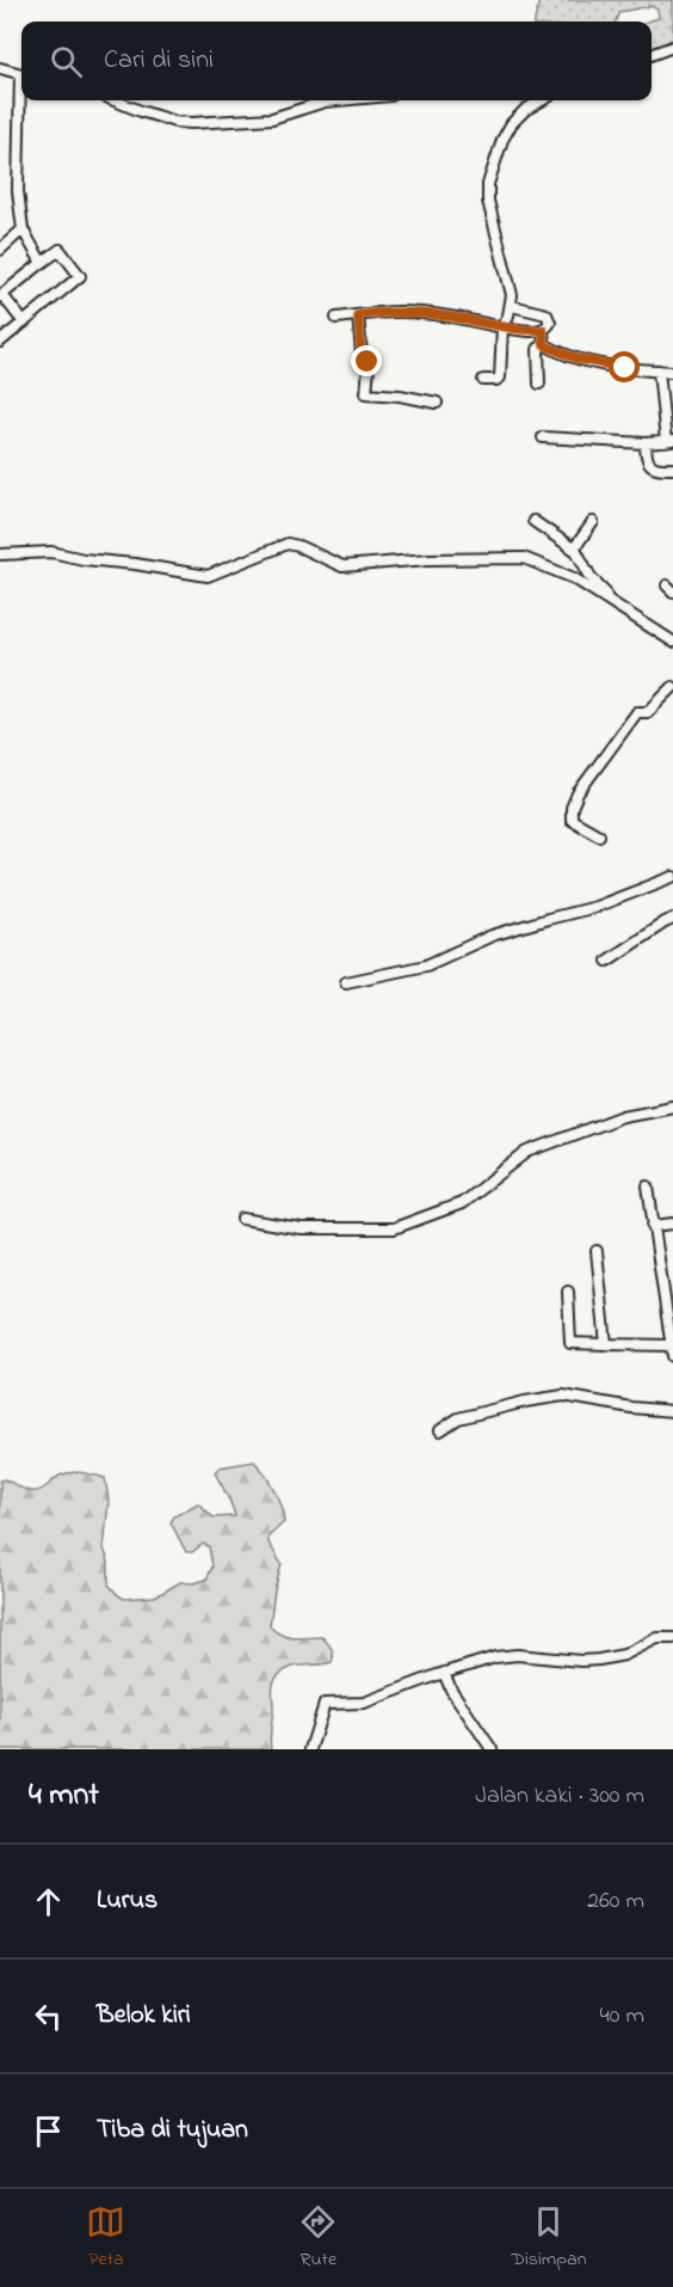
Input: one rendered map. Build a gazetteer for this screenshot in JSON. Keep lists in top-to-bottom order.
{
  "page": {
    "search": "Cari di sini",
    "heading": ["4 mnt", "Jalan kaki · 300 m"],
    "list": [
      ["Lurus", "260 m"],
      ["Belok kiri", "40 m"],
      "Tiba di tujuan"
    ],
    "nav": ["Peta", "Rute", "Disimpan"]
  }
}
